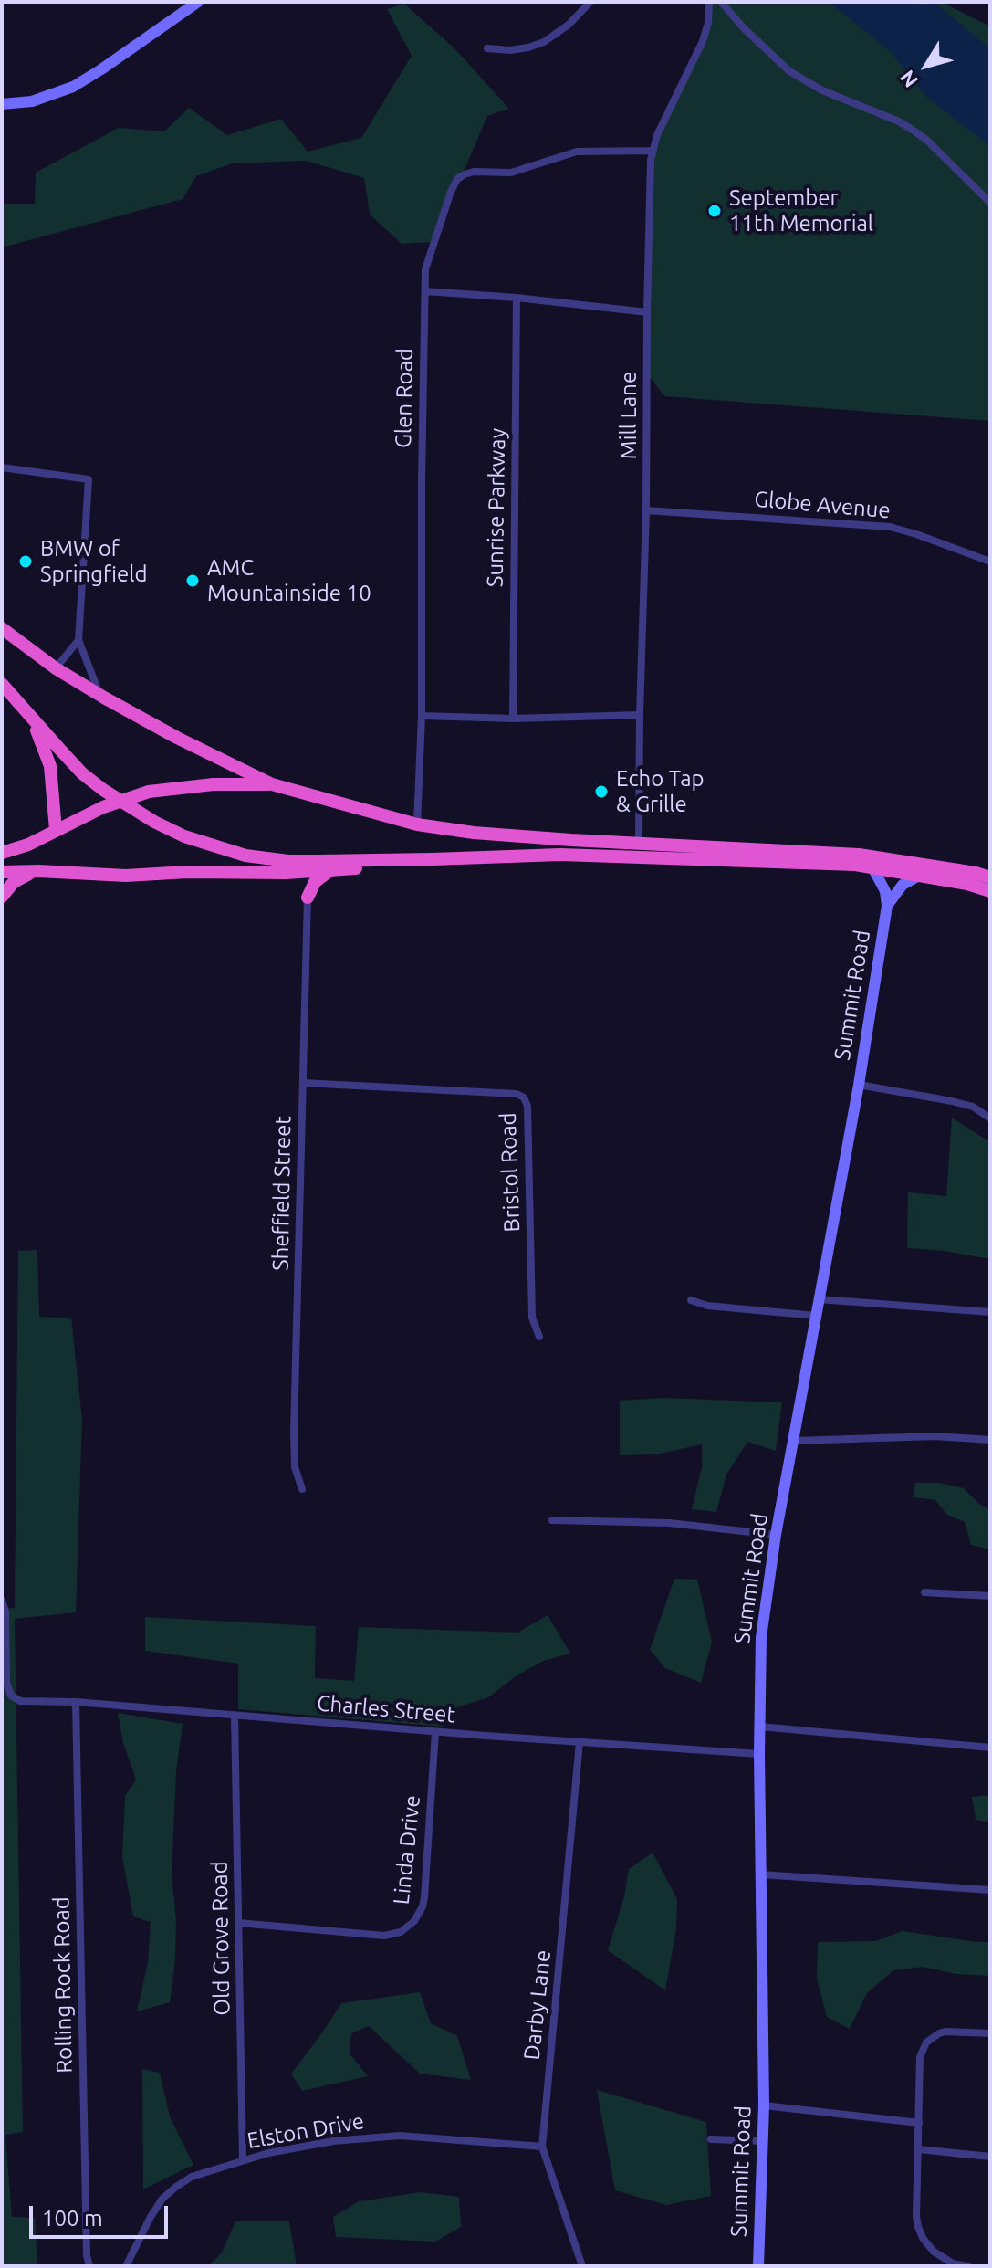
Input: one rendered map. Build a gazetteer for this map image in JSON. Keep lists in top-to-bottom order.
{
  "streets": {
    "main road": ["Summit Road"],
    "street": [
      "Glen Road",
      "Mill Lane",
      "Globe Avenue",
      "Sunrise Parkway",
      "Bristol Road",
      "Sheffield Street",
      "Charles Street",
      "Linda Drive",
      "Old Grove Road",
      "Rolling Rock Road",
      "Darby Lane",
      "Elston Drive"
    ]
  },
  "crossings": [
    ["Glen Road", "Mill Lane"],
    ["Mill Lane", "Globe Avenue"],
    ["Summit Road", "Charles Street"],
    ["Bristol Road", "Sheffield Street"],
    ["Charles Street", "Linda Drive"],
    ["Charles Street", "Old Grove Road"],
    ["Charles Street", "Rolling Rock Road"],
    ["Charles Street", "Darby Lane"],
    ["Linda Drive", "Old Grove Road"],
    ["Old Grove Road", "Elston Drive"],
    ["Darby Lane", "Elston Drive"]
  ],
  "places": [
    "September 11th Memorial",
    "BMW of Springfield",
    "AMC Mountainside 10",
    "Echo Tap & Grille"
  ],
  "scale_bar": "100 m",
  "north": "bottom left"
}
